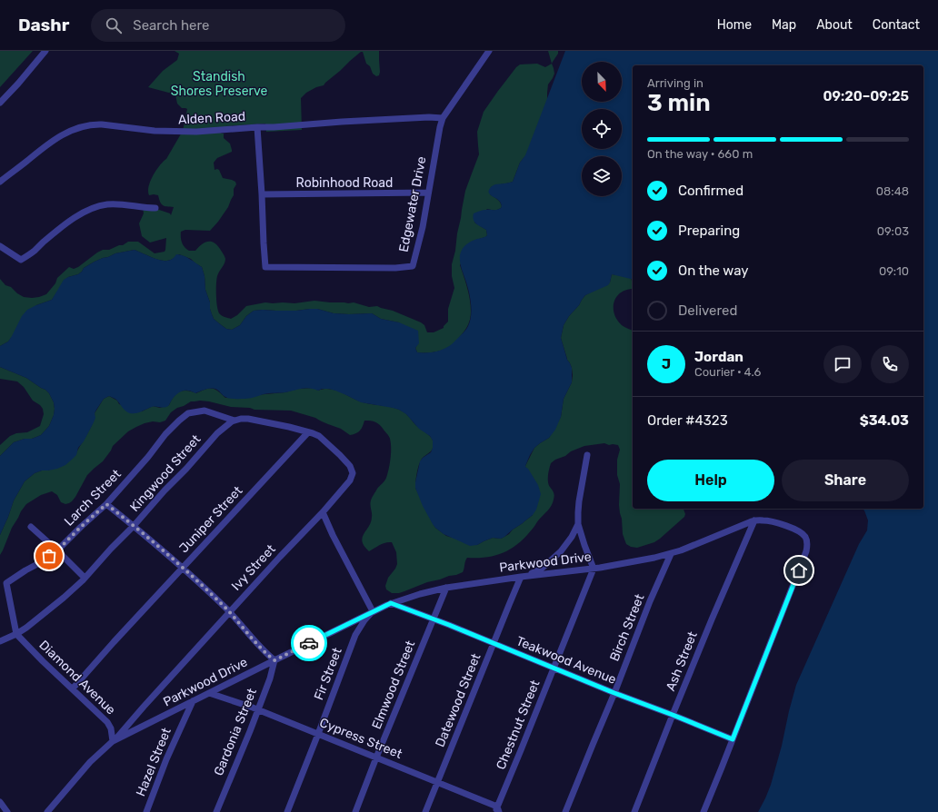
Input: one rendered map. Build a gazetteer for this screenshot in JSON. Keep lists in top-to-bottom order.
{
  "streets": {
    "street": [
      "Alden Road",
      "Robinhood Road",
      "Edgewater Drive",
      "Kingwood Street",
      "Larch Street",
      "Juniper Street",
      "Parkwood Drive",
      "Ivy Street",
      "Birch Street",
      "Teakwood Avenue",
      "Ash Street",
      "Fir Street",
      "Diamond Avenue",
      "Elmwood Street",
      "Datewood Street",
      "Chestnut Street",
      "Gardonia Street",
      "Cypress Street",
      "Hazel Street"
    ]
  },
  "crossings": [
    ["Alden Road", "Edgewater Drive"],
    ["Robinhood Road", "Edgewater Drive"],
    ["Kingwood Street", "Larch Street"],
    ["Kingwood Street", "Diamond Avenue"],
    ["Larch Street", "Diamond Avenue"],
    ["Juniper Street", "Ivy Street"],
    ["Juniper Street", "Diamond Avenue"],
    ["Parkwood Drive", "Ivy Street"],
    ["Parkwood Drive", "Birch Street"],
    ["Parkwood Drive", "Teakwood Avenue"],
    ["Parkwood Drive", "Ash Street"],
    ["Parkwood Drive", "Fir Street"],
    ["Parkwood Drive", "Diamond Avenue"],
    ["Parkwood Drive", "Elmwood Street"],
    ["Parkwood Drive", "Datewood Street"],
    ["Parkwood Drive", "Chestnut Street"],
    ["Parkwood Drive", "Gardonia Street"],
    ["Parkwood Drive", "Cypress Street"],
    ["Parkwood Drive", "Hazel Street"],
    ["Ivy Street", "Diamond Avenue"],
    ["Birch Street", "Teakwood Avenue"],
    ["Teakwood Avenue", "Ash Street"],
    ["Teakwood Avenue", "Elmwood Street"],
    ["Teakwood Avenue", "Datewood Street"],
    ["Teakwood Avenue", "Chestnut Street"],
    ["Fir Street", "Cypress Street"],
    ["Elmwood Street", "Cypress Street"],
    ["Datewood Street", "Cypress Street"],
    ["Chestnut Street", "Cypress Street"],
    ["Gardonia Street", "Cypress Street"]
  ],
  "parks": ["Standish Shores Preserve"],
  "north": "bottom right",
  "page": {
    "header": "Dashr",
    "search": "Search here",
    "nav": [
      "Home",
      "Map",
      "About",
      "Contact"
    ],
    "heading": ["3 min", "Arriving in", "09:20–09:25"],
    "panel": [
      "Jordan",
      "Courier · 4.6",
      "Order #4323",
      "$34.03"
    ],
    "bar": "On the way · 660 m",
    "list": [
      ["Confirmed", "08:48"],
      ["Preparing", "09:03"],
      ["On the way", "09:10"],
      "Delivered"
    ],
    "round": "J",
    "buttons": ["Help", "Share"]
  }
}
